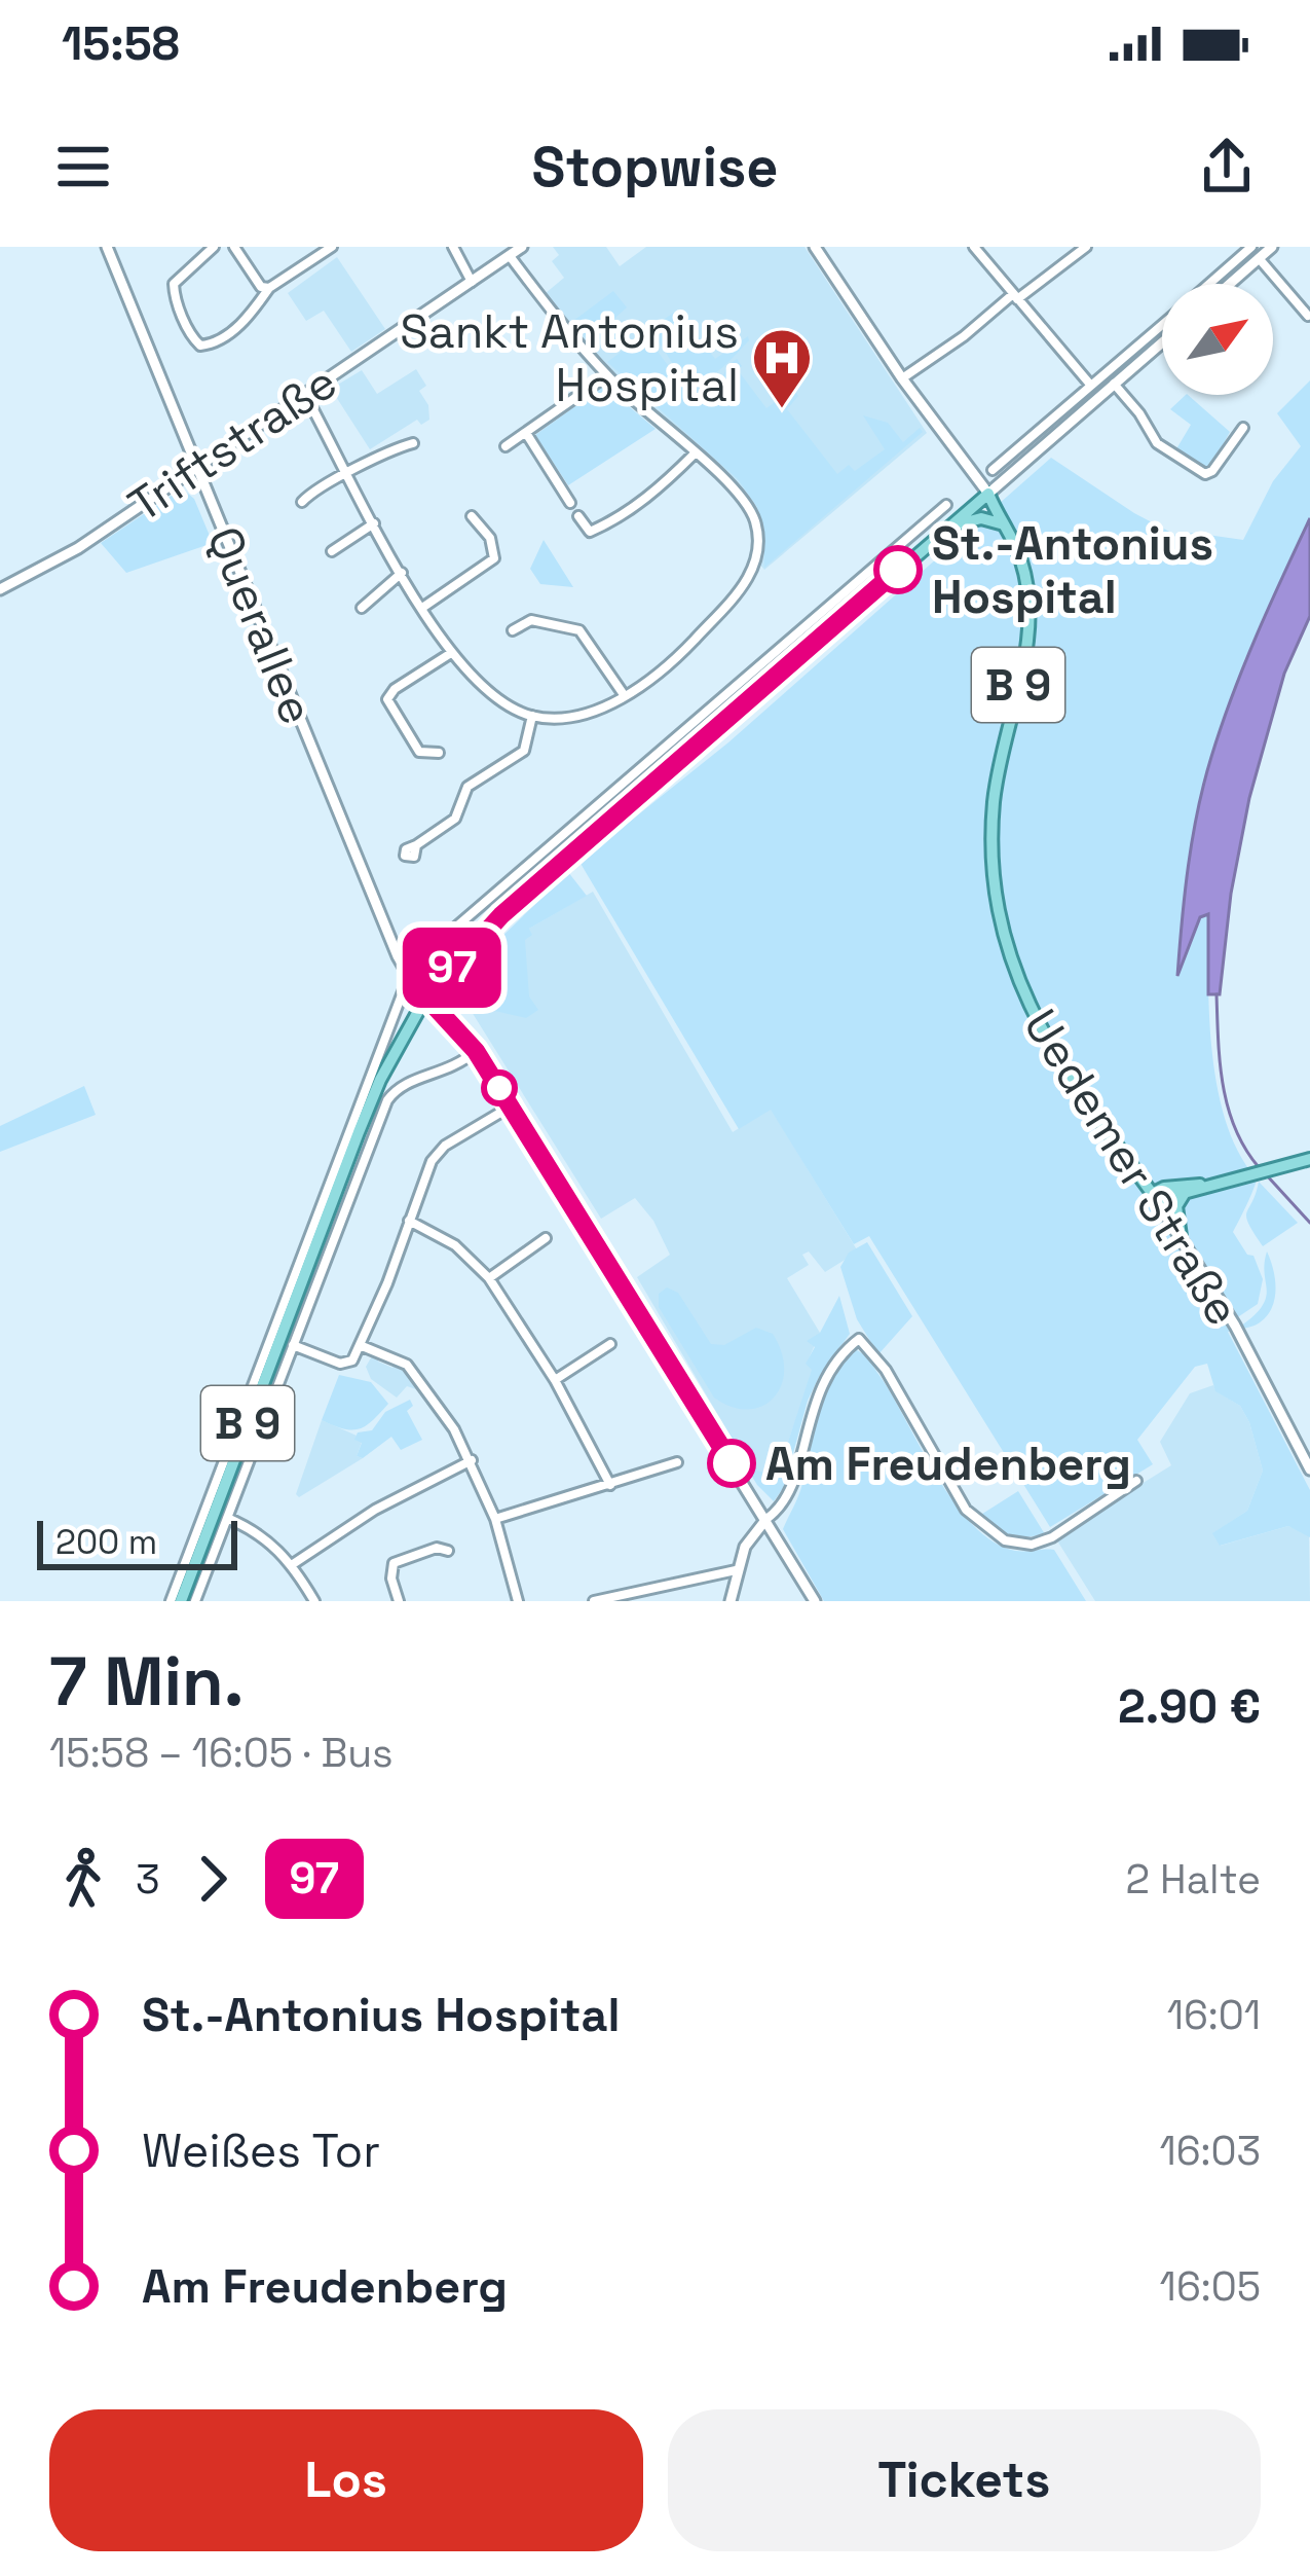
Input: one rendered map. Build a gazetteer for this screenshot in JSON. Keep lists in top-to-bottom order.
{
  "streets": {
    "main road": ["B 9", "Uedemer Straße"],
    "street": ["Triftstraße", "Querallee"]
  },
  "crossings": [
    ["Triftstraße", "Querallee"],
    ["Querallee", "B 9"]
  ],
  "places": {
    "hospital": ["Sankt Antonius Hospital"],
    "other": ["St.-Antonius Hospital", "Am Freudenberg"]
  },
  "lines": ["bus line 97"],
  "scale_bar": "200 m",
  "north": "top right",
  "page": {
    "status": "15:58",
    "header": "Stopwise",
    "on_map": "97",
    "scale": "200 m",
    "heading": ["7 Min.", "15:58 – 16:05 · Bus", "2.90 €"],
    "legs": ["3", "97", "2 Halte"],
    "list": [
      {
        "name": "St.-Antonius Hospital",
        "value": "16:01"
      },
      {
        "name": "Weißes Tor",
        "value": "16:03"
      },
      {
        "name": "Am Freudenberg",
        "value": "16:05"
      }
    ],
    "buttons": ["Los", "Tickets"]
  }
}
